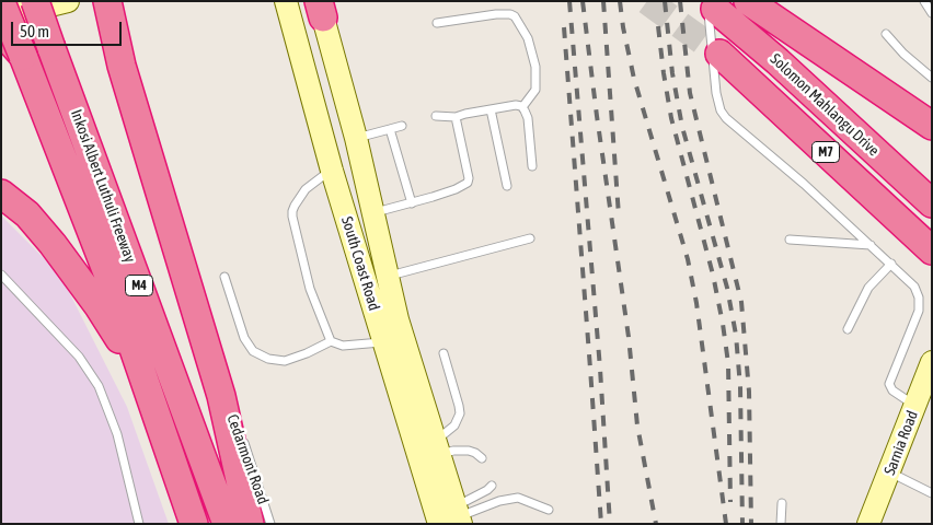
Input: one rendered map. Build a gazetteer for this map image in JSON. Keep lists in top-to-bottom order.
{
  "streets": {
    "highway": [
      "Solomon Mahlangu Drive",
      "M7",
      "Inkosi Albert Luthuli Freeway",
      "M4"
    ],
    "street": ["South Coast Road", "Sarnia Road"],
    "lane": ["Cedarmont Road"]
  },
  "scale_bar": "50 m"
}
